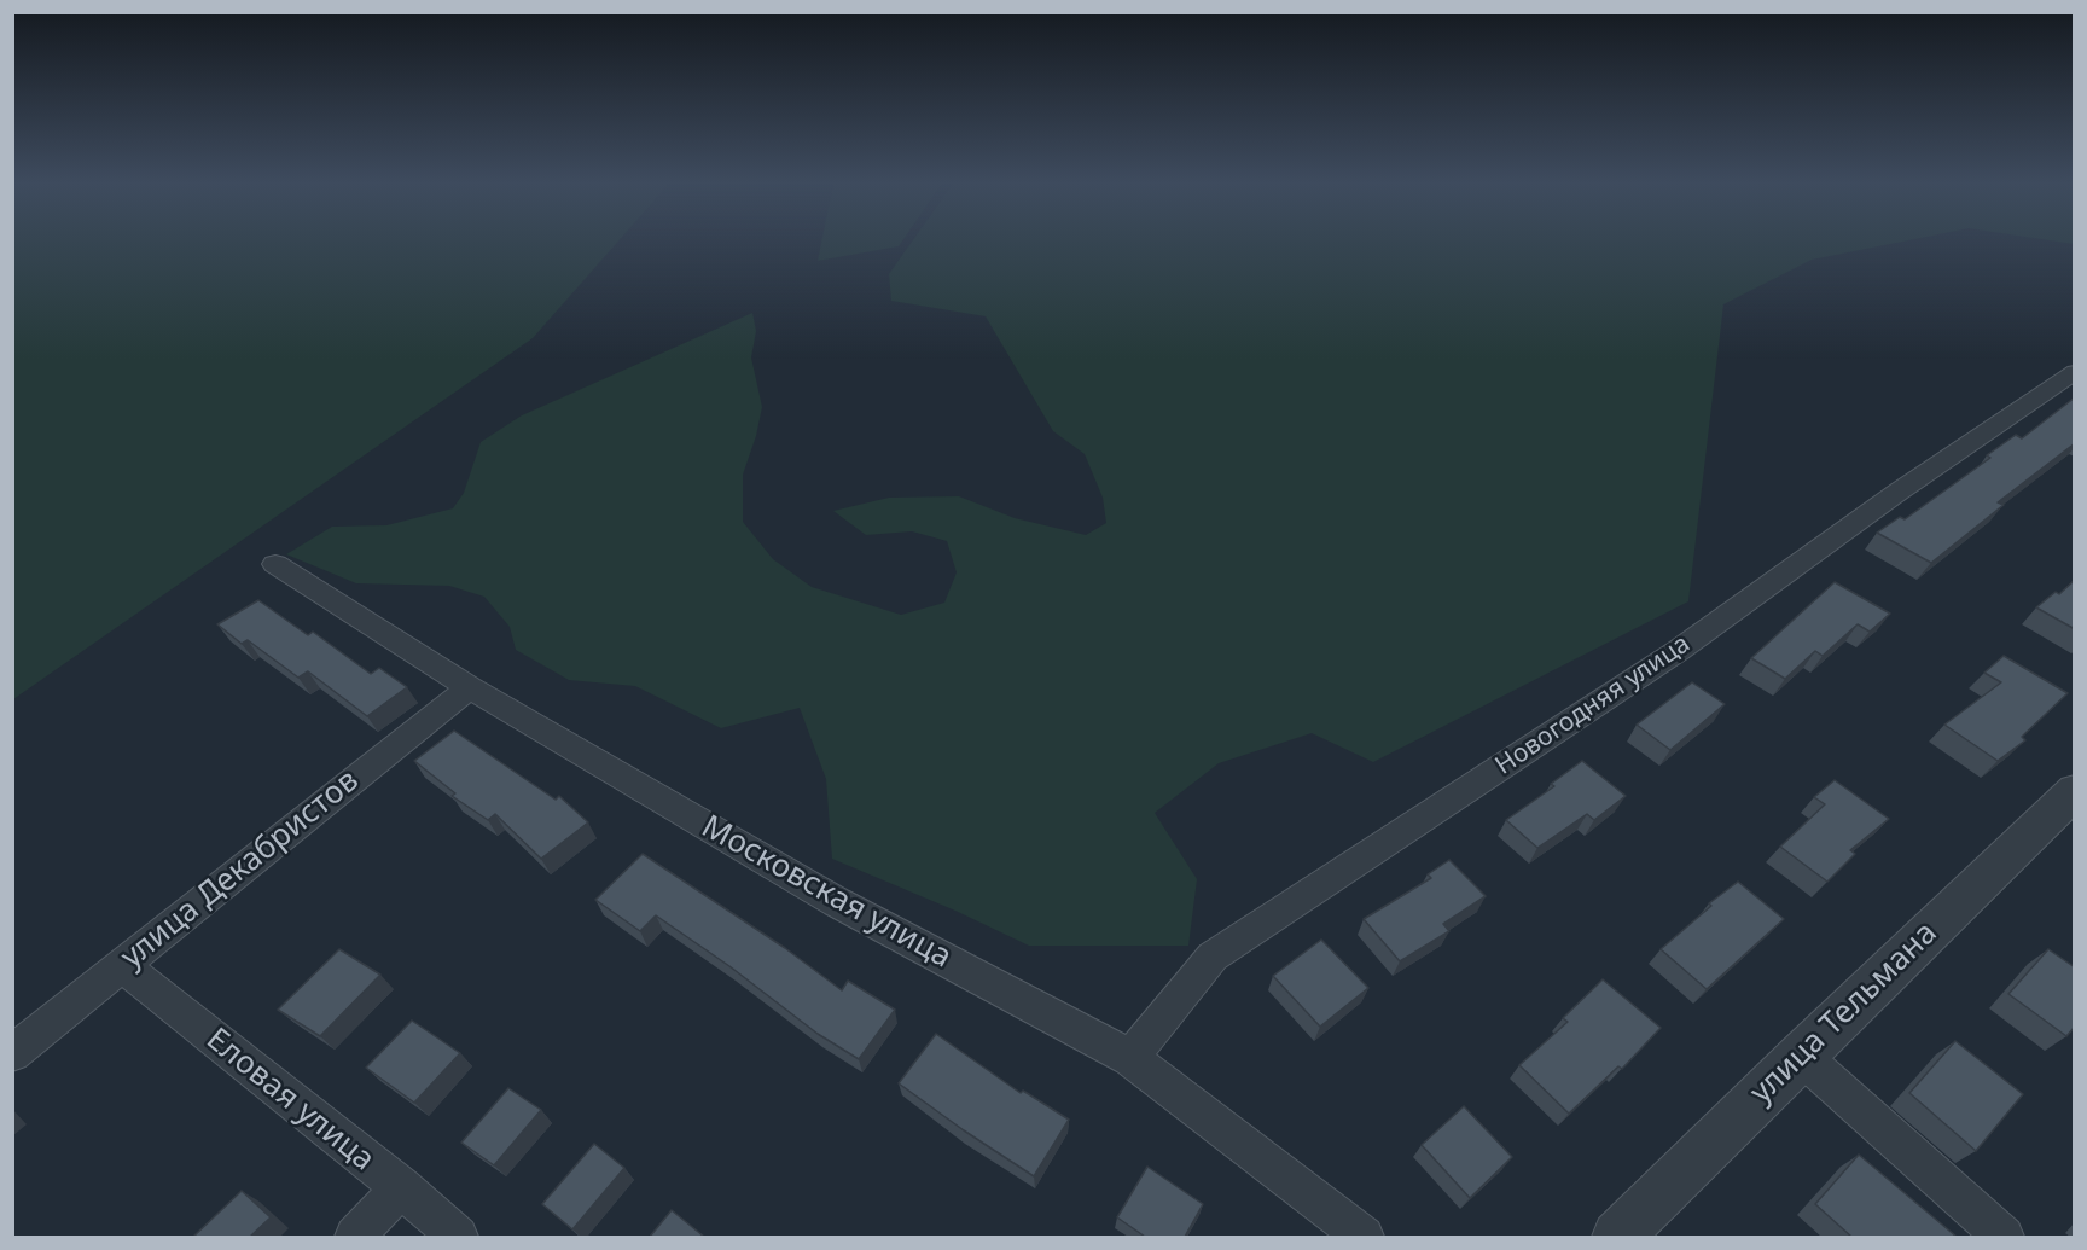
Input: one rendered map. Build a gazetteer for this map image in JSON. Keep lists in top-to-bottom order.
{
  "streets": {
    "street": [
      "Новогодняя улица",
      "улица Декабристов",
      "Московская улица",
      "улица Тельмана",
      "Еловая улица"
    ]
  },
  "crossings": [
    ["Новогодняя улица", "Московская улица"],
    ["улица Декабристов", "Московская улица"],
    ["улица Декабристов", "Еловая улица"]
  ]
}
